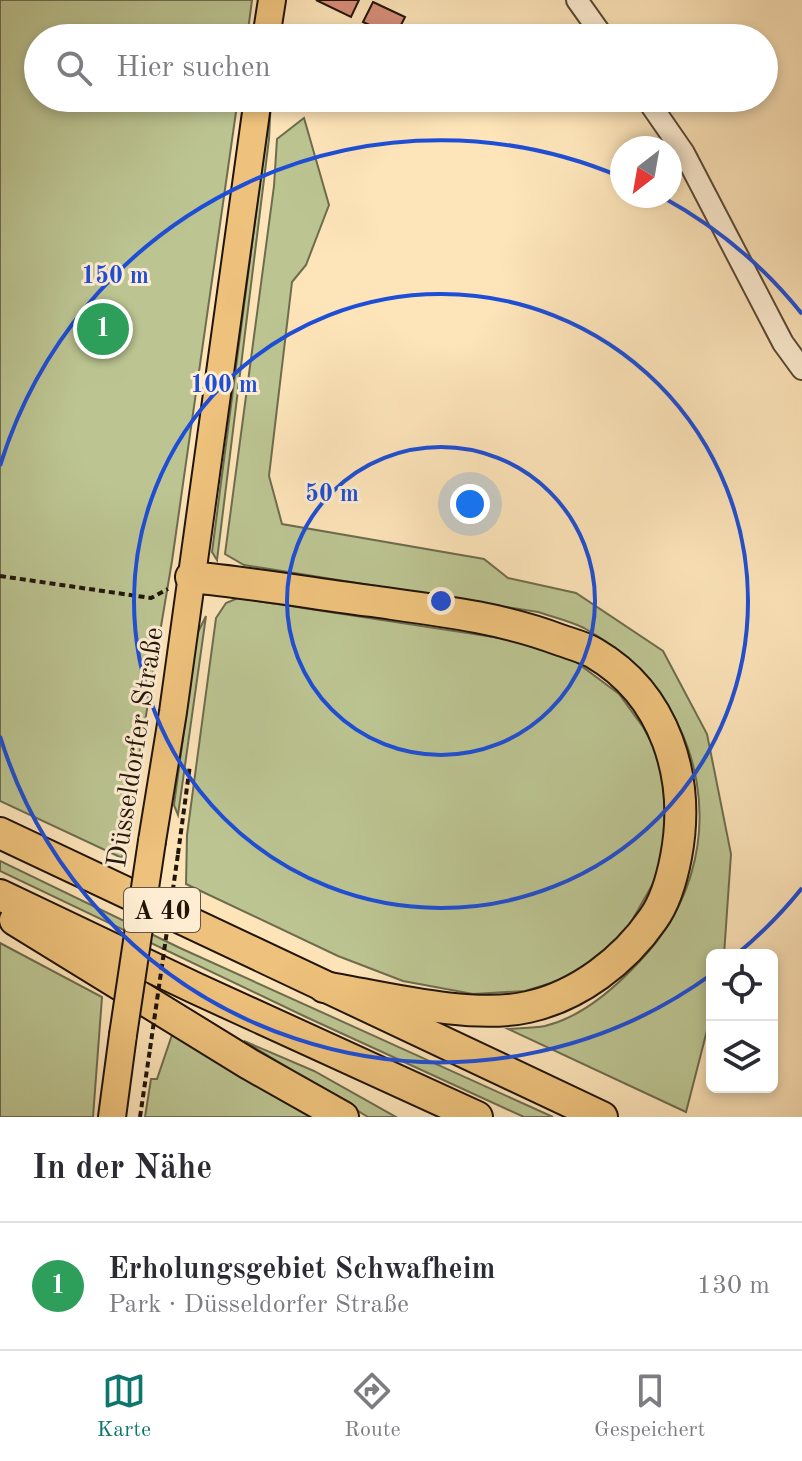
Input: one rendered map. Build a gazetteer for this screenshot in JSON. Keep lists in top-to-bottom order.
{
  "streets": {
    "highway": ["A 40"],
    "main road": ["Düsseldorfer Straße"]
  },
  "north": "bottom left",
  "page": {
    "search": "Hier suchen",
    "pins": "1",
    "heading": "In der Nähe",
    "list": [
      {
        "mark": "1",
        "name": "Erholungsgebiet Schwafheim",
        "note": "Park · Düsseldorfer Straße",
        "value": "130 m"
      }
    ],
    "nav": ["Karte", "Route", "Gespeichert"]
  },
  "rings": ["150 m", "100 m", "50 m"]
}
